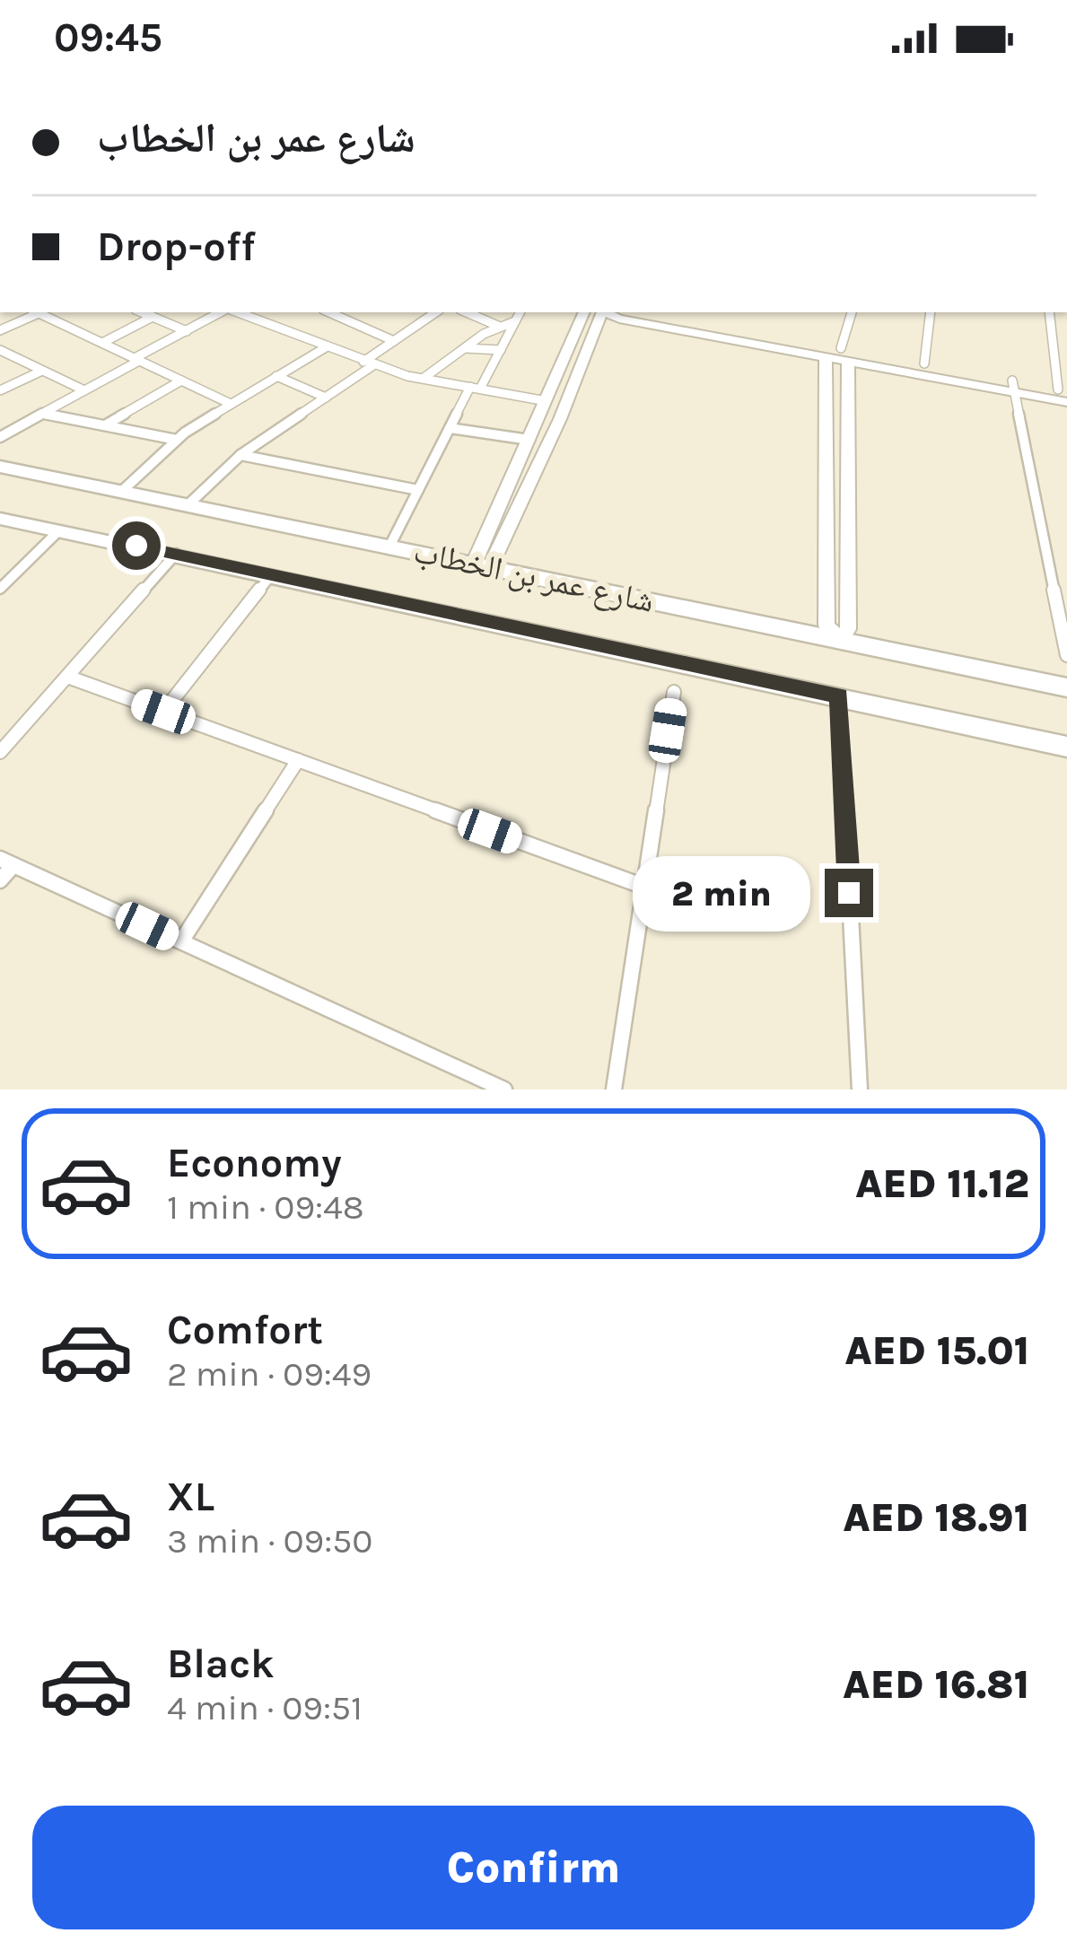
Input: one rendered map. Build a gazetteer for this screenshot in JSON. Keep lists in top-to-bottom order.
{
  "streets": {
    "main road": ["شارع عمر بن الخطاب"]
  },
  "page": {
    "status": "09:45",
    "banner": ["شارع عمر بن الخطاب", "Drop-off"],
    "bubble": "2 min",
    "list": [
      {
        "name": "Economy",
        "note": "1 min · 09:48",
        "value": "AED 11.12"
      },
      {
        "name": "Comfort",
        "note": "2 min · 09:49",
        "value": "AED 15.01"
      },
      {
        "name": "XL",
        "note": "3 min · 09:50",
        "value": "AED 18.91"
      },
      {
        "name": "Black",
        "note": "4 min · 09:51",
        "value": "AED 16.81"
      }
    ],
    "buttons": "Confirm"
  }
}
